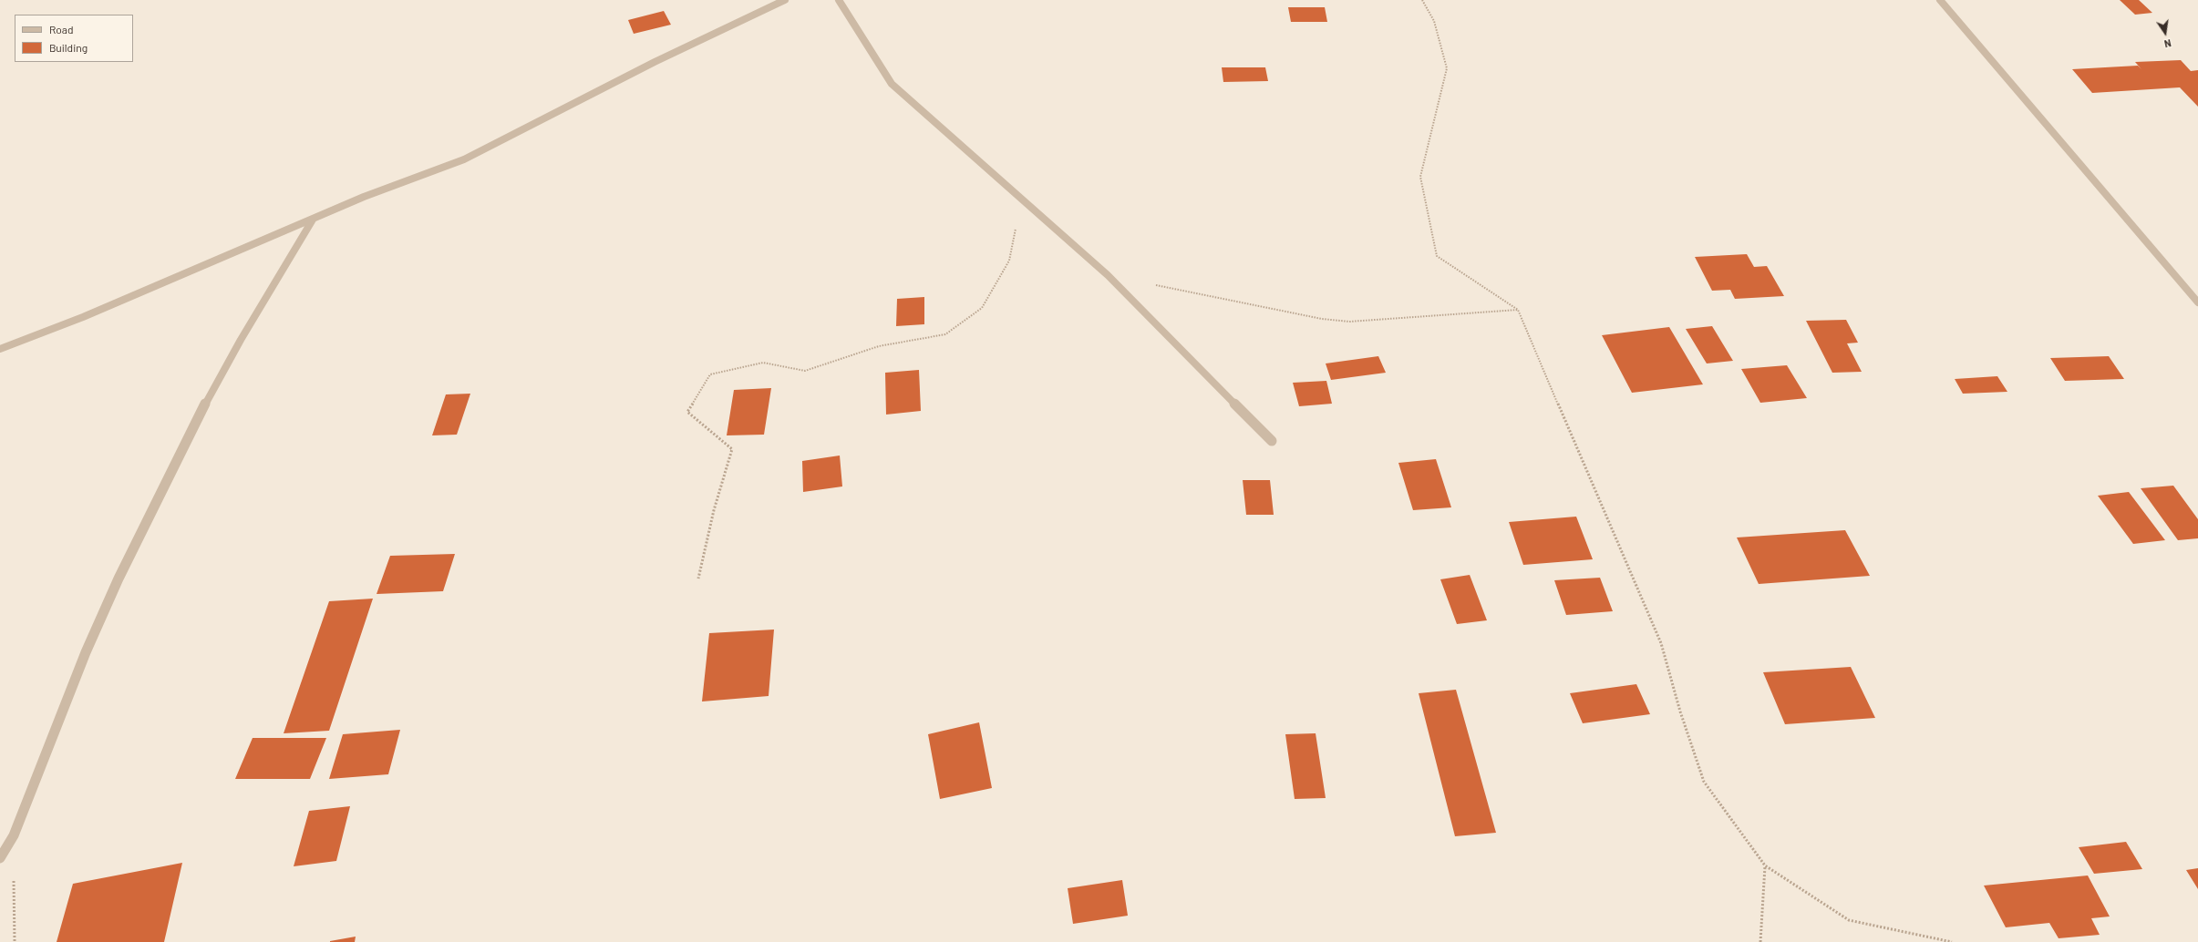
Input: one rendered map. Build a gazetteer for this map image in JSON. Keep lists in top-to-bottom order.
{
  "legend": ["Road", "Building"],
  "north": "bottom"
}
